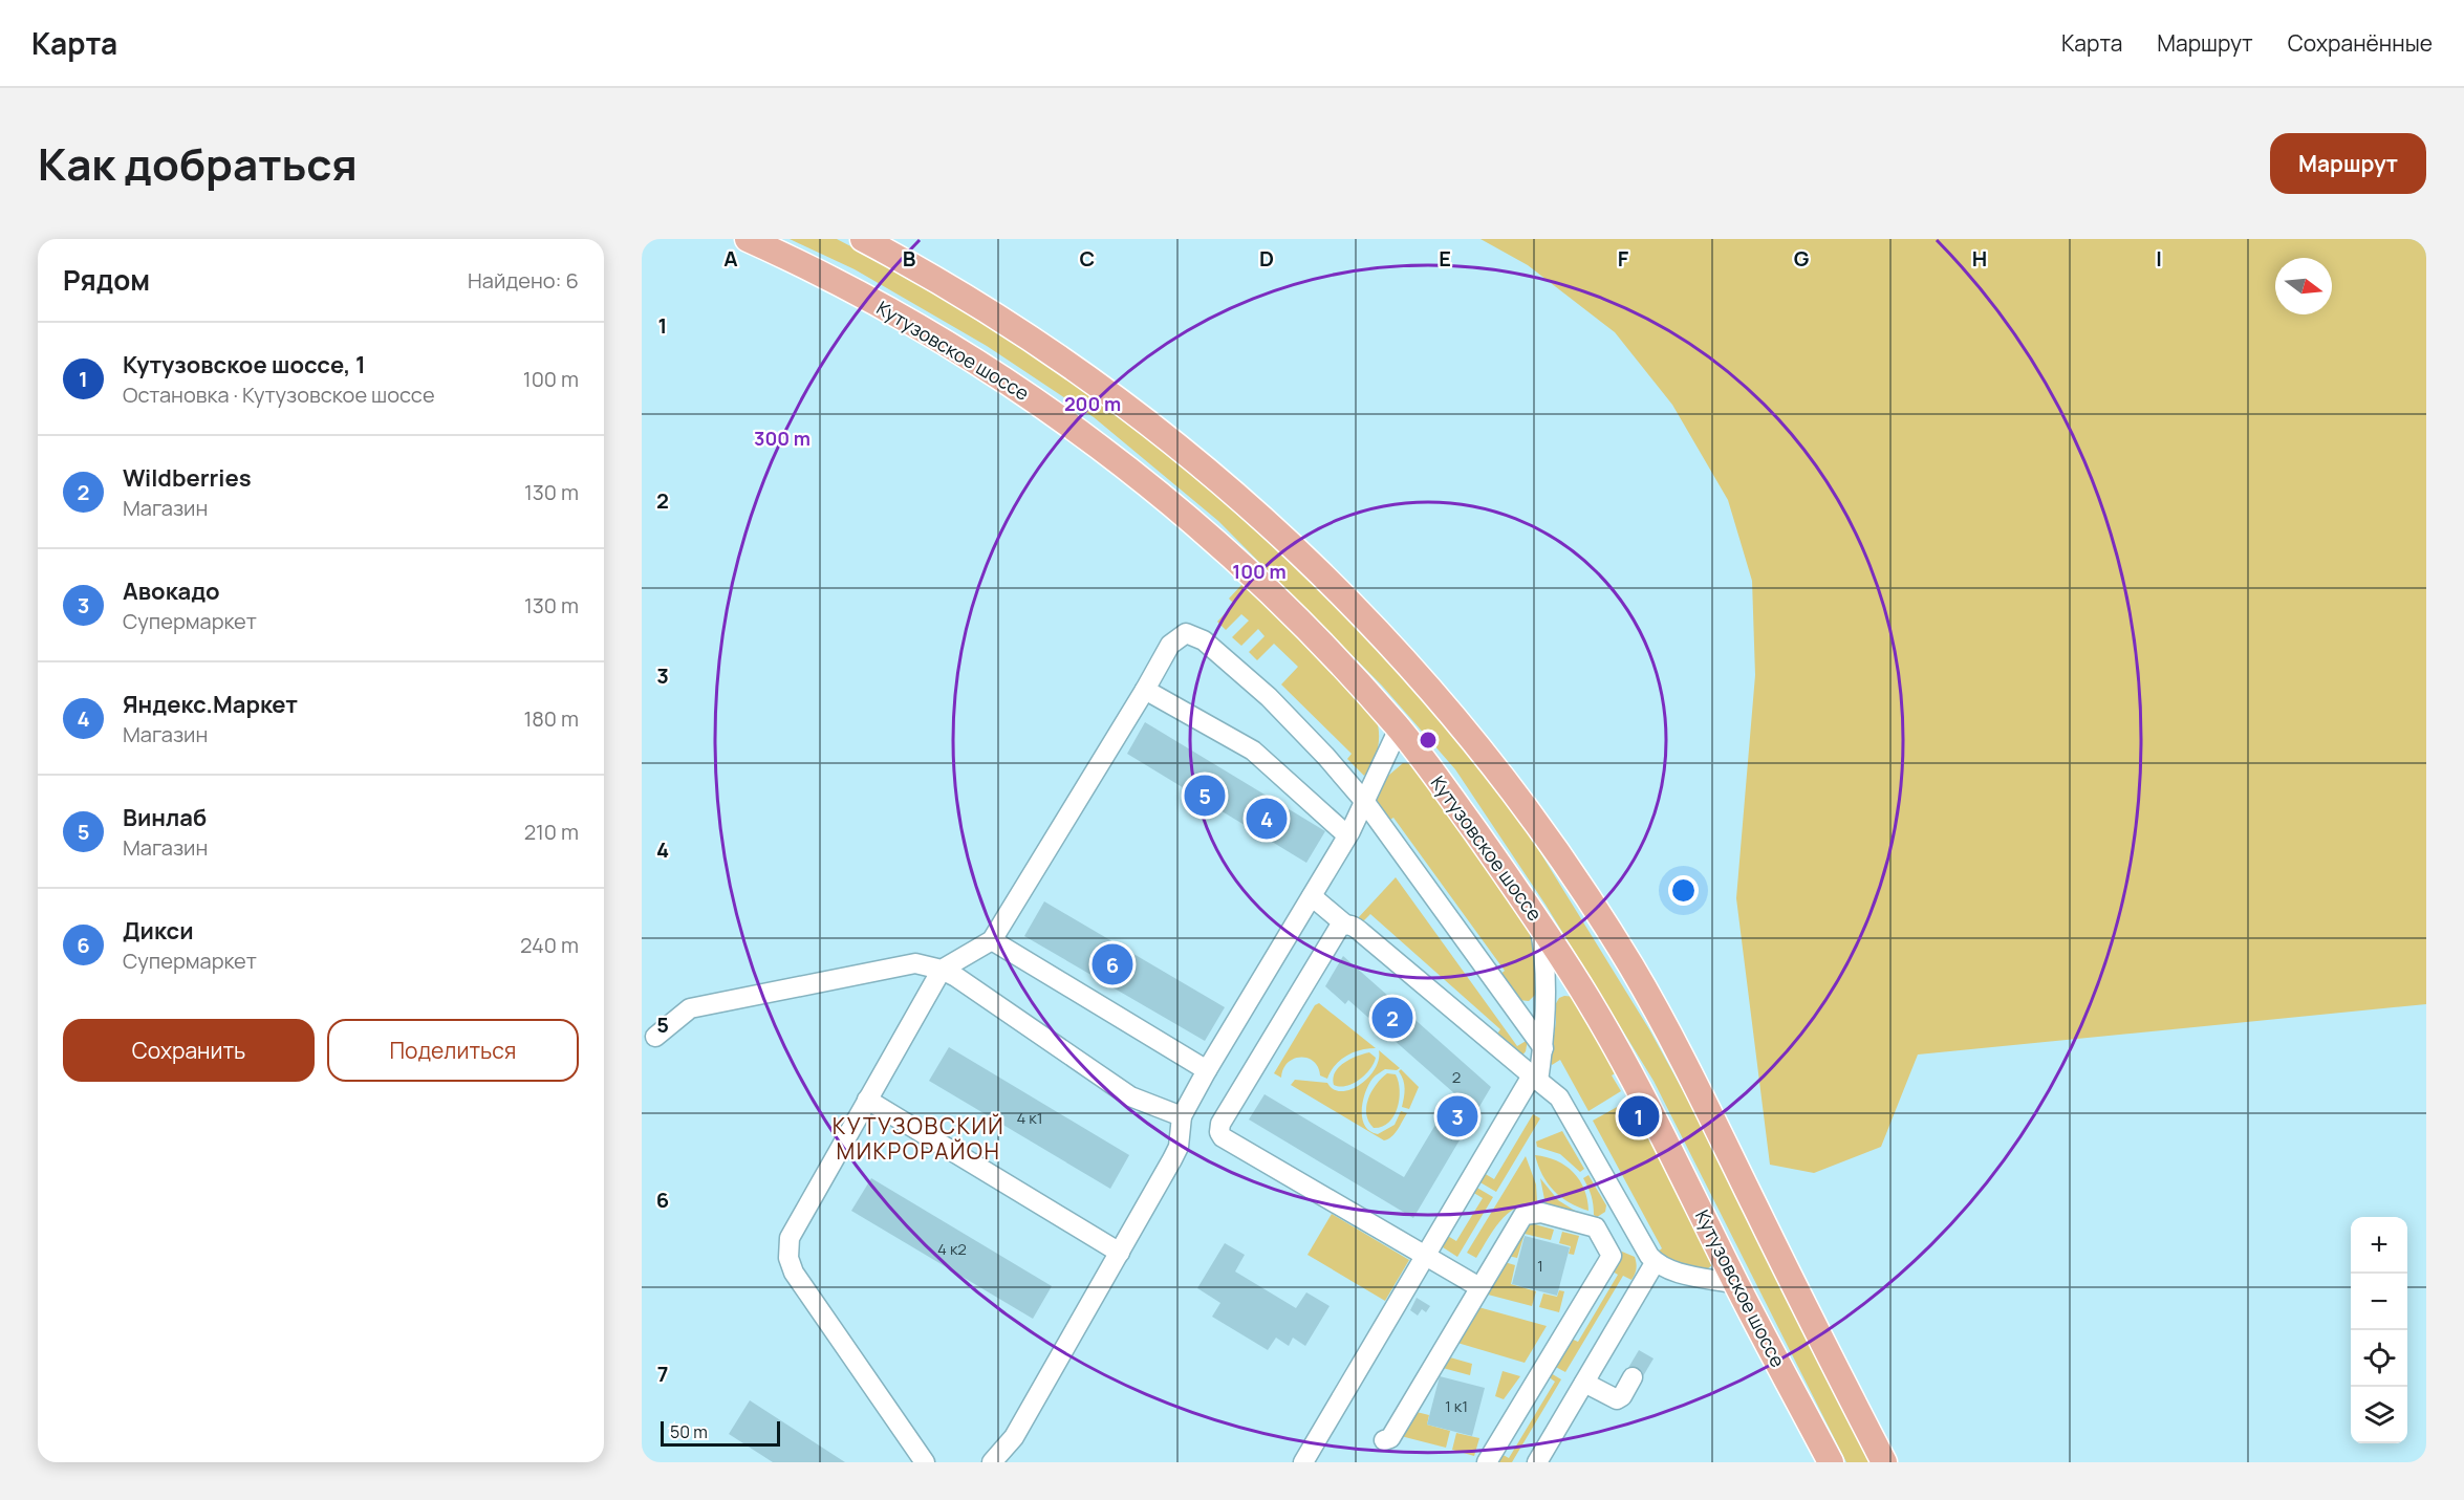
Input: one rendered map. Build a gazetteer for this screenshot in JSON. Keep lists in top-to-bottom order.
{
  "streets": {
    "main road": ["Кутузовское шоссе"]
  },
  "districts": ["КУТУЗОВСКИЙ МИКРОРАЙОН"],
  "house_numbers": [
    "2",
    "4 к1",
    "4 к2",
    "1",
    "1 к1"
  ],
  "scale_bar": "50 m",
  "north": "right",
  "page": {
    "header": "Карта",
    "nav": ["Карта", "Маршрут", "Сохранённые"],
    "title": "Как добраться",
    "buttons": [
      "Маршрут",
      ["Сохранить", "Поделиться"]
    ],
    "heading": ["Рядом", "Найдено: 6"],
    "list": [
      {
        "mark": "1",
        "name": "Кутузовское шоссе, 1",
        "note": "Остановка · Кутузовское шоссе",
        "value": "100 m"
      },
      {
        "mark": "2",
        "name": "Wildberries",
        "note": "Магазин",
        "value": "130 m"
      },
      {
        "mark": "3",
        "name": "Авокадо",
        "note": "Супермаркет",
        "value": "130 m"
      },
      {
        "mark": "4",
        "name": "Яндекс.Маркет",
        "note": "Магазин",
        "value": "180 m"
      },
      {
        "mark": "5",
        "name": "Винлаб",
        "note": "Магазин",
        "value": "210 m"
      },
      {
        "mark": "6",
        "name": "Дикси",
        "note": "Супермаркет",
        "value": "240 m"
      }
    ],
    "pins": [
      "5",
      "4",
      "6",
      "2",
      "1",
      "3"
    ],
    "map_buttons": ["+", "−"],
    "scale": "50 m"
  },
  "grid": {
    "columns": [
      "A",
      "B",
      "C",
      "D",
      "E",
      "F",
      "G",
      "H",
      "I"
    ],
    "rows": [
      "1",
      "2",
      "3",
      "4",
      "5",
      "6",
      "7"
    ]
  },
  "rings": ["200 m", "300 m", "100 m"]
}
